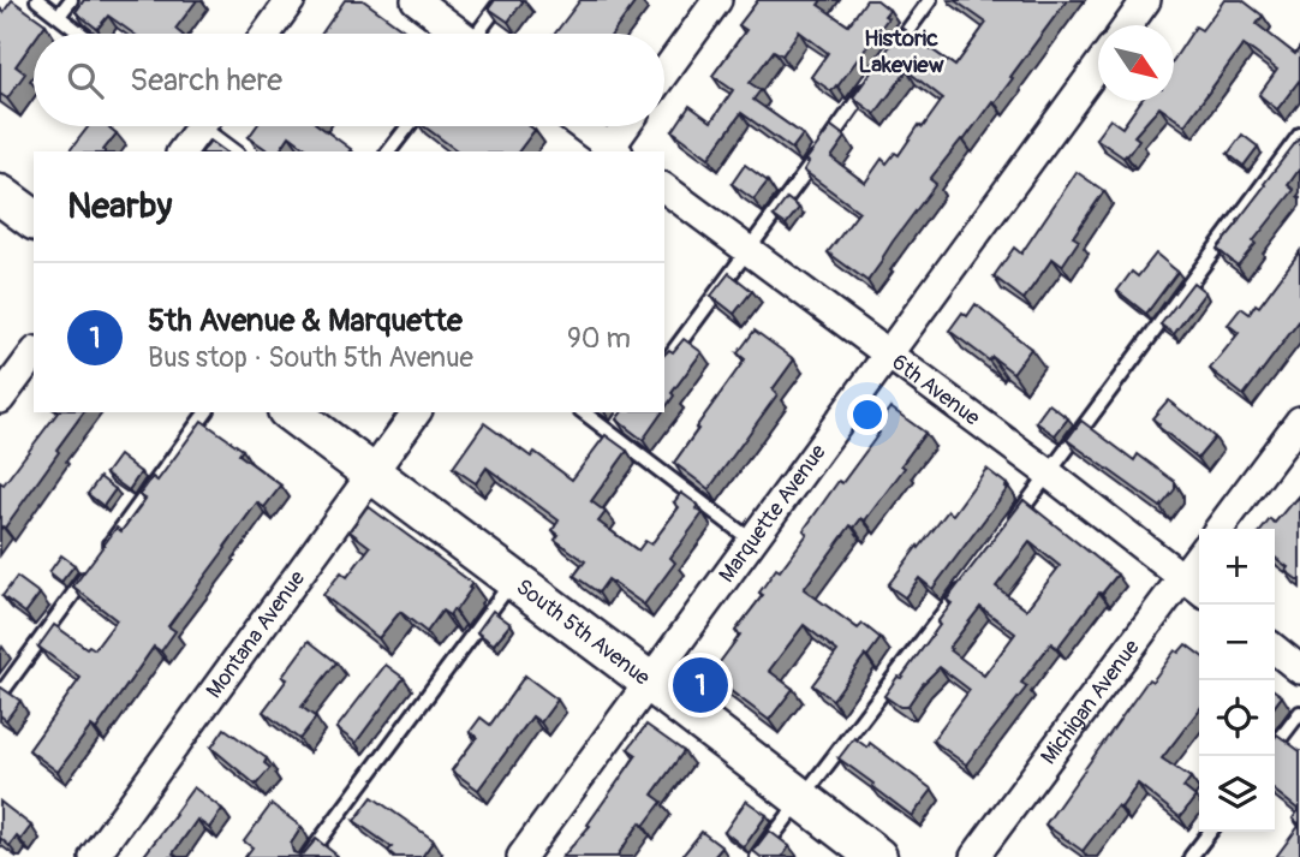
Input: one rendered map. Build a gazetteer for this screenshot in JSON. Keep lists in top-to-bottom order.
{
  "streets": {
    "street": [
      "6th Avenue",
      "Marquette Avenue",
      "South 5th Avenue",
      "Montana Avenue",
      "Michigan Avenue"
    ]
  },
  "crossings": [
    ["6th Avenue", "Marquette Avenue"],
    ["6th Avenue", "Michigan Avenue"],
    ["Marquette Avenue", "South 5th Avenue"],
    ["South 5th Avenue", "Montana Avenue"]
  ],
  "districts": ["Historic Lakeview"],
  "north": "bottom right",
  "page": {
    "search": "Search here",
    "heading": "Nearby",
    "list": [
      {
        "mark": "1",
        "name": "5th Avenue & Marquette",
        "note": "Bus stop · South 5th Avenue",
        "value": "90 m"
      }
    ],
    "map_buttons": ["+", "−"],
    "pins": "1"
  }
}
